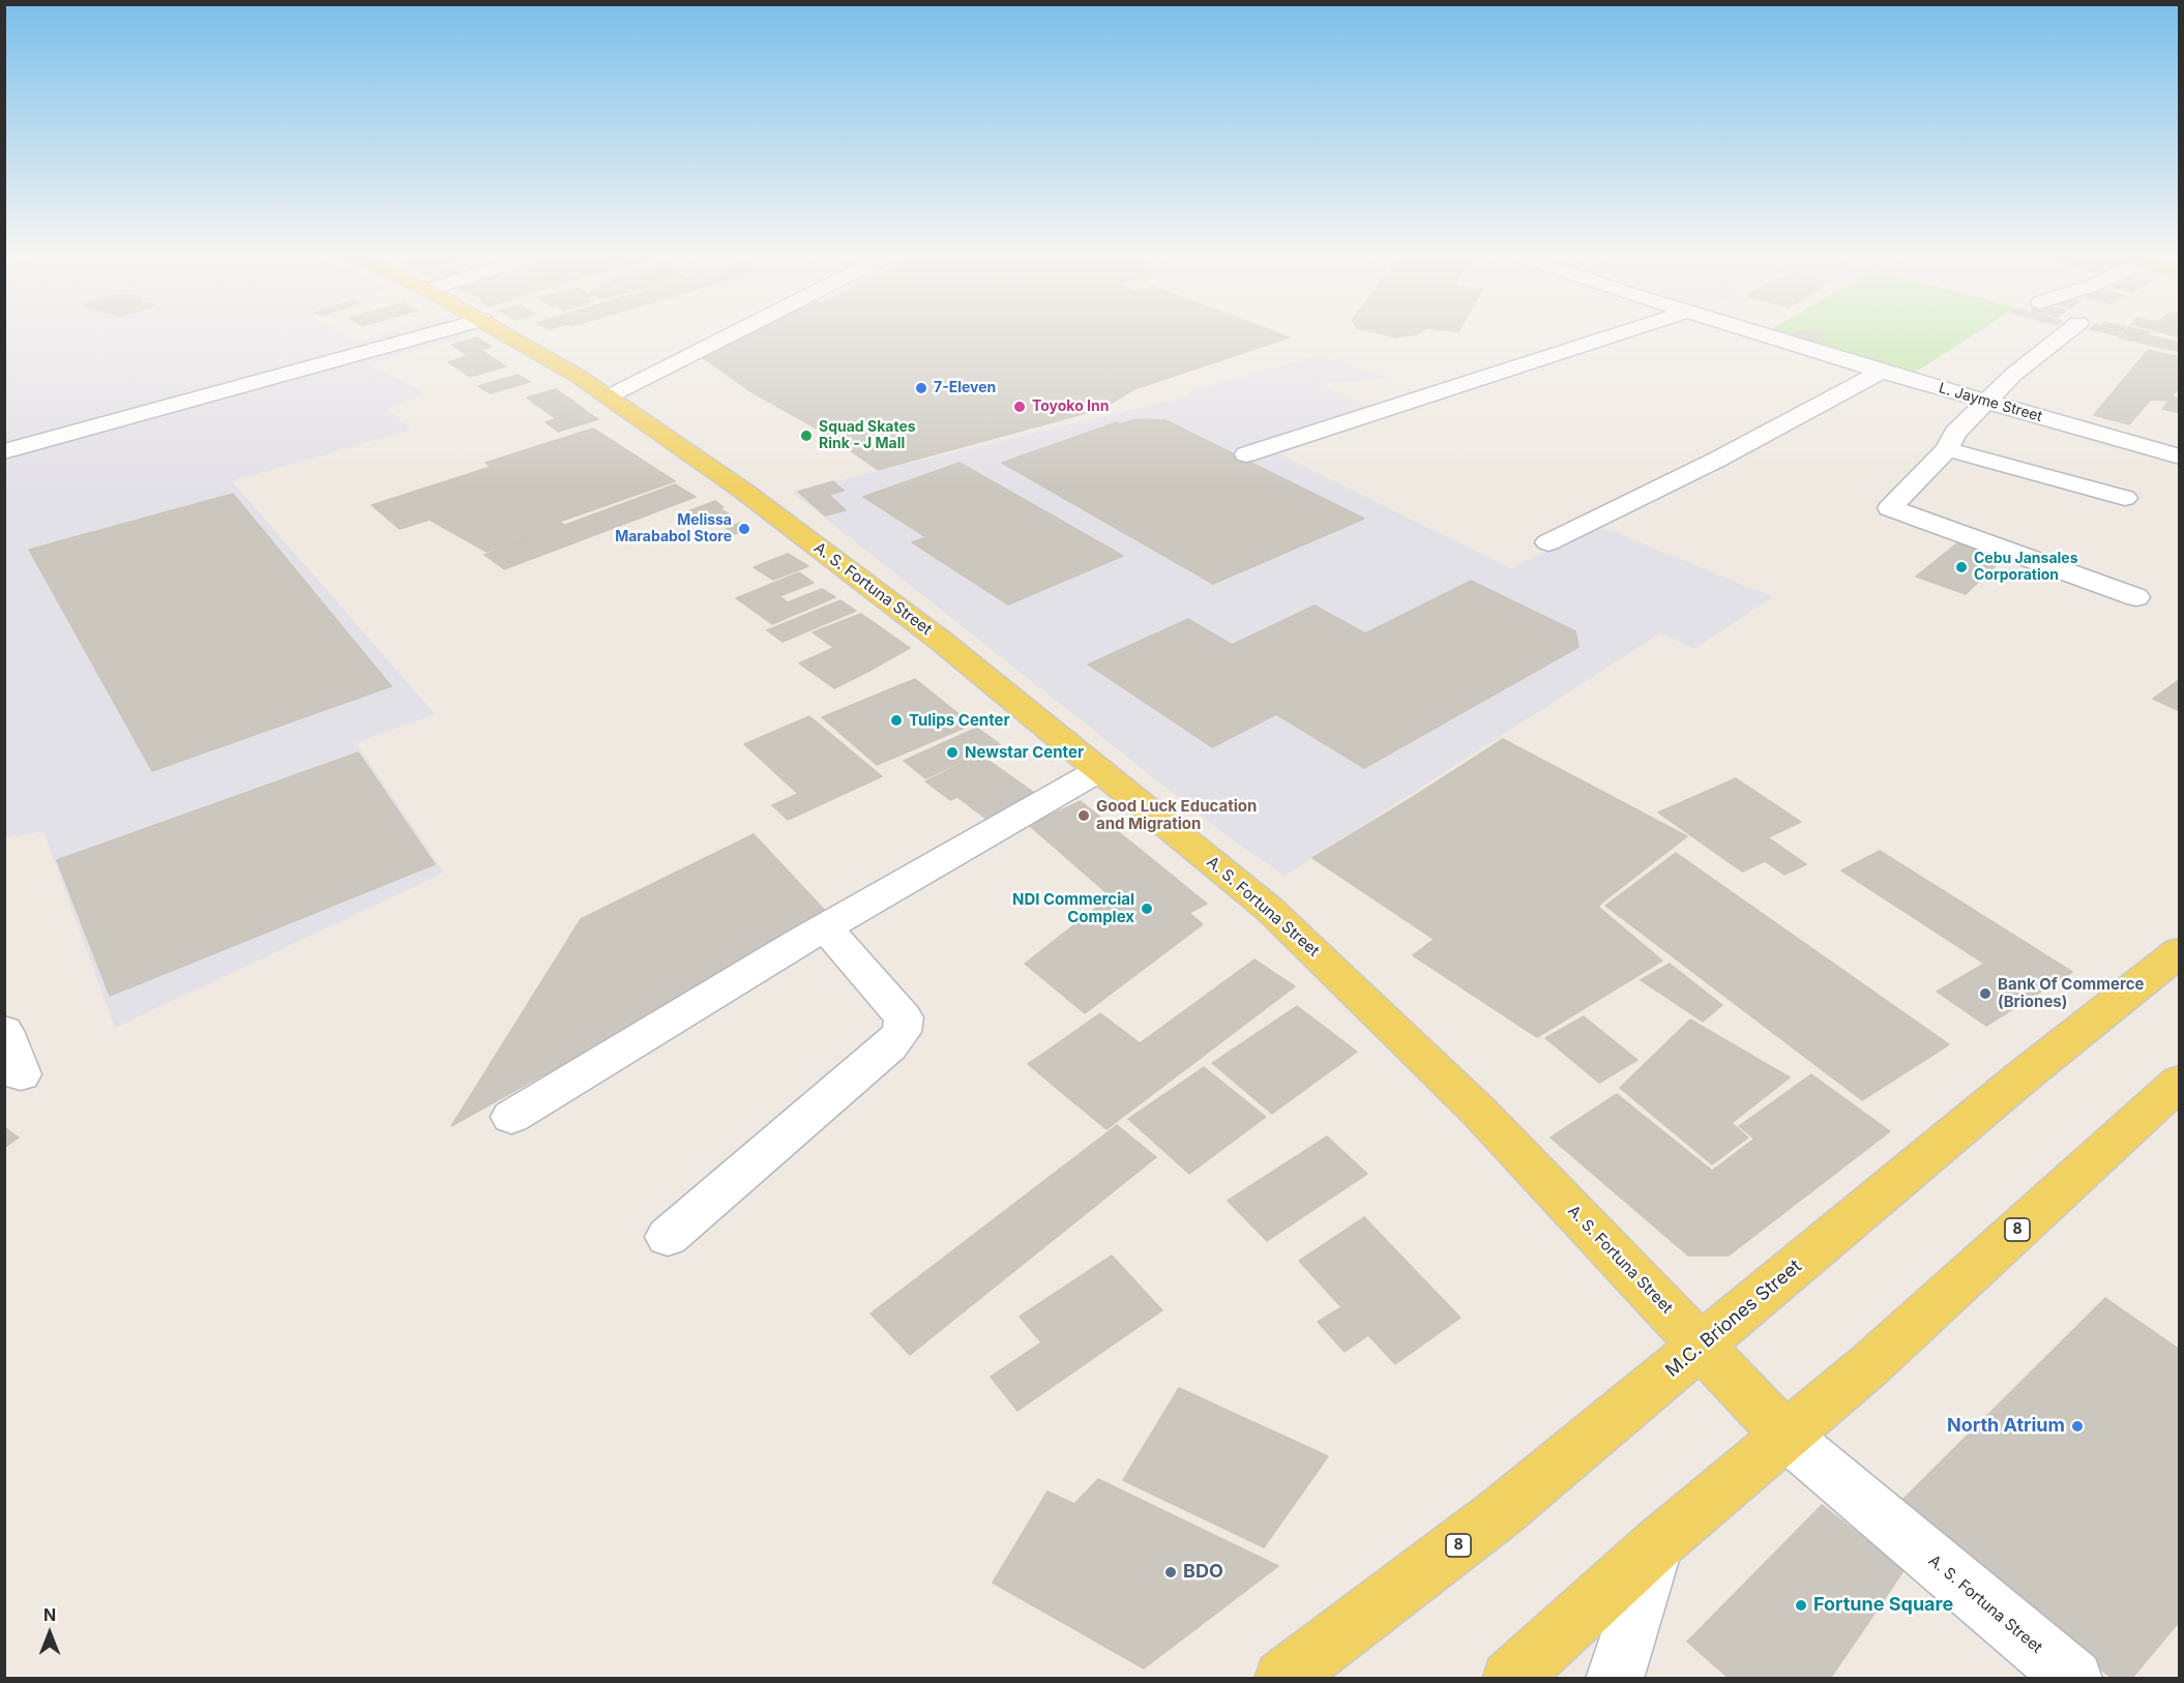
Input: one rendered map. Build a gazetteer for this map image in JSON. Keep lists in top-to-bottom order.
{
  "streets": {
    "main road": ["A. S. Fortuna Street", "8", "M.C. Briones Street"],
    "street": ["L. Jayme Street"]
  },
  "crossings": [
    ["A. S. Fortuna Street", "8"],
    ["A. S. Fortuna Street", "M.C. Briones Street"]
  ],
  "places": [
    "7-Eleven",
    "Toyoko Inn",
    "Squad Skates Rink - J Mall",
    "Melissa Marababol Store",
    "Cebu Jansales Corporation",
    "Tulips Center",
    "Newstar Center",
    "Good Luck Education and Migration",
    "NDI Commercial Complex",
    "Bank Of Commerce (Briones)",
    "North Atrium",
    "BDO",
    "Fortune Square"
  ],
  "north": "top"
}
